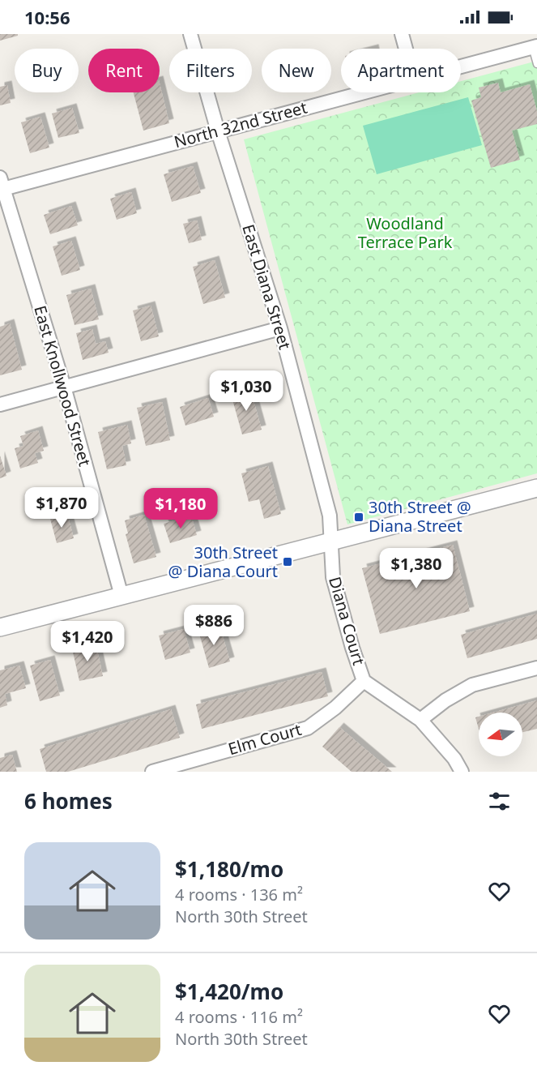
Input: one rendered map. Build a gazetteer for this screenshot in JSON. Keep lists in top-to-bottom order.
{
  "streets": {
    "street": [
      "North 32nd Street",
      "East Diana Street",
      "East Knollwood Street",
      "Diana Court",
      "Elm Court"
    ]
  },
  "crossings": [
    ["North 32nd Street", "East Diana Street"],
    ["North 32nd Street", "East Knollwood Street"],
    ["East Diana Street", "Diana Court"],
    ["Diana Court", "Elm Court"]
  ],
  "parks": ["Woodland Terrace Park"],
  "places": {
    "transit": ["30th Street @ Diana Street", "30th Street @ Diana Court"]
  },
  "north": "left",
  "page": {
    "status": "10:56",
    "chip": [
      "Buy",
      "Rent",
      "Filters",
      "New",
      "Apartment"
    ],
    "price": [
      "$1,030",
      "$1,870",
      "$1,180",
      "$1,380",
      "$886",
      "$1,420"
    ],
    "heading": "6 homes",
    "list": [
      {
        "name": "$1,180/mo",
        "note": "4 rooms · 136 m² · North 30th Street"
      },
      {
        "name": "$1,420/mo",
        "note": "4 rooms · 116 m² · North 30th Street"
      }
    ]
  }
}
